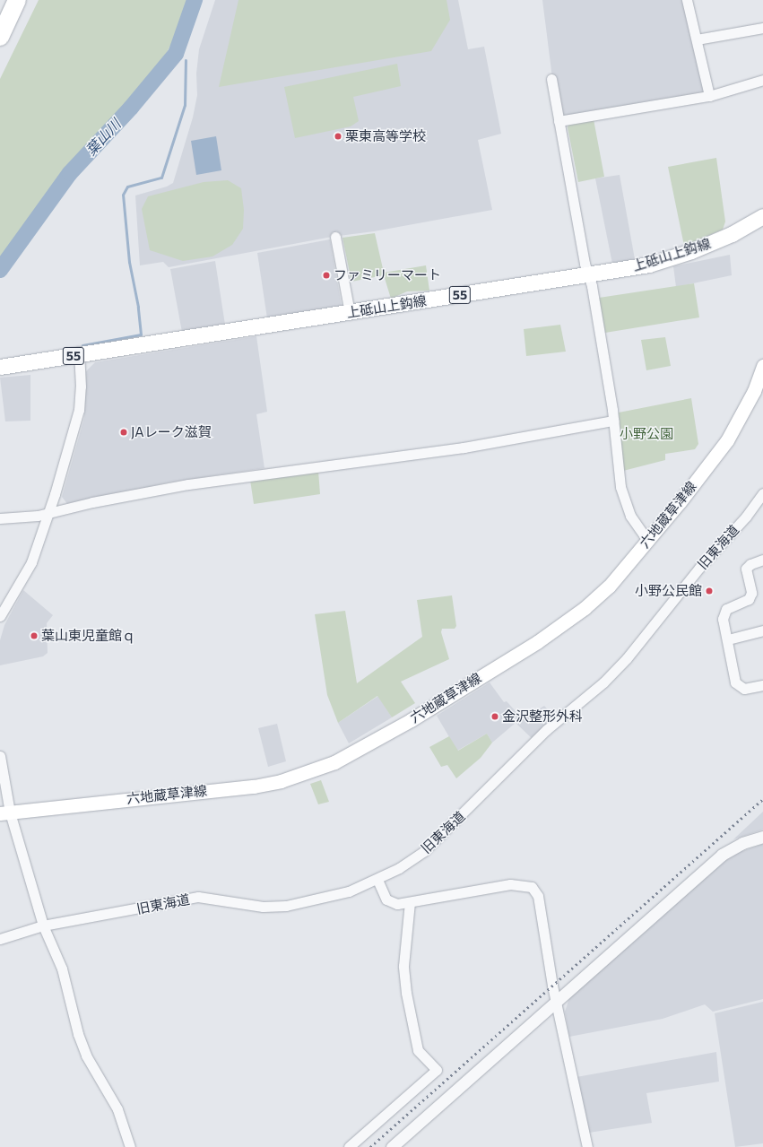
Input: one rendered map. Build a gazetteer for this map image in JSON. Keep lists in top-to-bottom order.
{
  "streets": {
    "main road": ["上砥山上鈎線", "55", "六地蔵草津線"],
    "street": ["旧東海道"]
  },
  "water": ["葉山川"],
  "parks": ["小野公園"],
  "places": [
    "栗東高等学校",
    "ファミリーマート",
    "JAレーク滋賀",
    "小野公民館",
    "葉山東児童館ｑ",
    "金沢整形外科"
  ]
}
